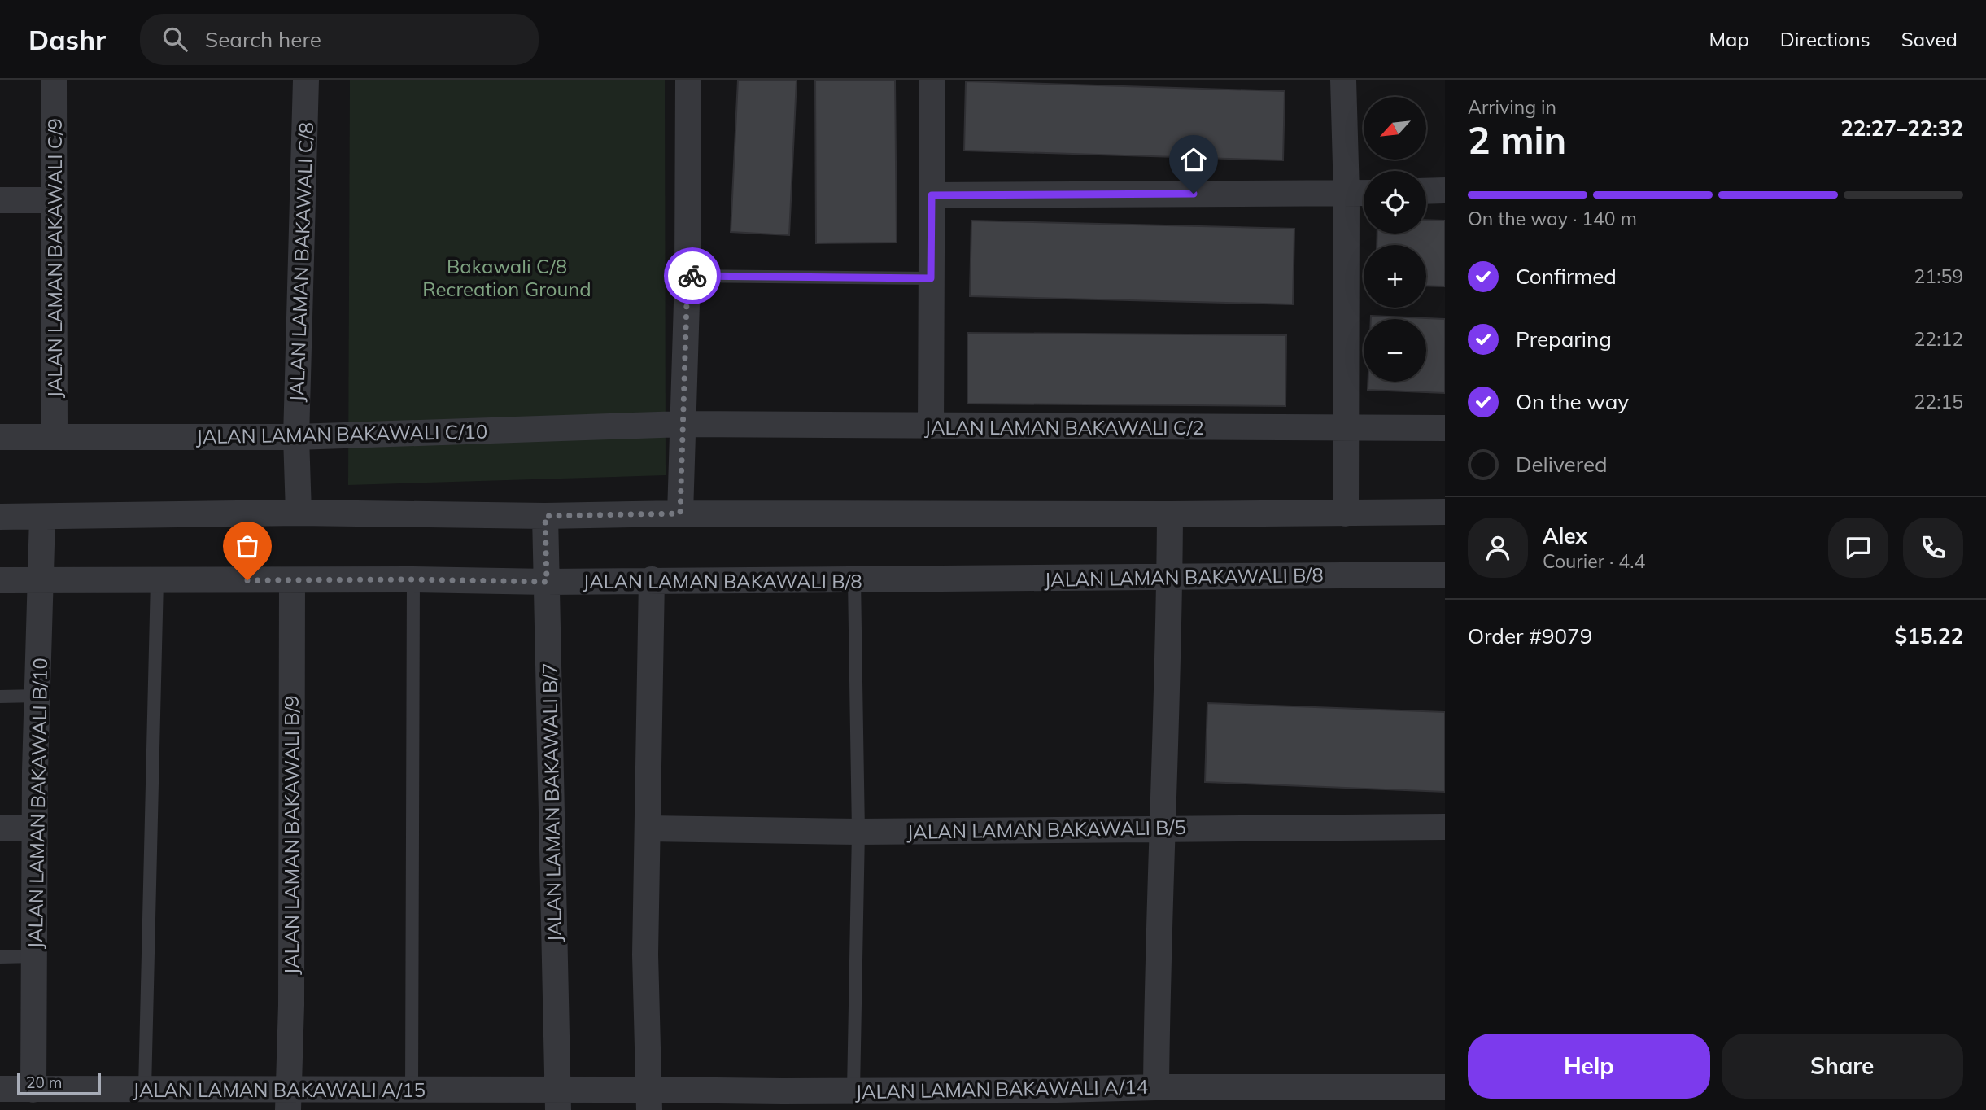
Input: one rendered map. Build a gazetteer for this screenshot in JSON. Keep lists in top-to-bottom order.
{
  "streets": {
    "street": [
      "JALAN LAMAN BAKAWALI C/9",
      "JALAN LAMAN BAKAWALI C/8",
      "JALAN LAMAN BAKAWALI C/2",
      "JALAN LAMAN BAKAWALI C/10",
      "JALAN LAMAN BAKAWALI B/8",
      "JALAN LAMAN BAKAWALI B/7",
      "JALAN LAMAN BAKAWALI B/10",
      "JALAN LAMAN BAKAWALI B/5",
      "JALAN LAMAN BAKAWALI B/9",
      "JALAN LAMAN BAKAWALI A/14",
      "JALAN LAMAN BAKAWALI A/15"
    ]
  },
  "crossings": [
    ["JALAN LAMAN BAKAWALI C/9", "JALAN LAMAN BAKAWALI C/10"],
    ["JALAN LAMAN BAKAWALI C/8", "JALAN LAMAN BAKAWALI C/10"],
    ["JALAN LAMAN BAKAWALI C/2", "JALAN LAMAN BAKAWALI C/10"],
    ["JALAN LAMAN BAKAWALI B/8", "JALAN LAMAN BAKAWALI B/7"],
    ["JALAN LAMAN BAKAWALI B/8", "JALAN LAMAN BAKAWALI B/10"],
    ["JALAN LAMAN BAKAWALI B/8", "JALAN LAMAN BAKAWALI B/9"],
    ["JALAN LAMAN BAKAWALI B/7", "JALAN LAMAN BAKAWALI A/14"],
    ["JALAN LAMAN BAKAWALI B/7", "JALAN LAMAN BAKAWALI A/15"],
    ["JALAN LAMAN BAKAWALI B/10", "JALAN LAMAN BAKAWALI A/15"],
    ["JALAN LAMAN BAKAWALI B/9", "JALAN LAMAN BAKAWALI A/15"],
    ["JALAN LAMAN BAKAWALI A/14", "JALAN LAMAN BAKAWALI A/15"]
  ],
  "parks": ["Bakawali C/8 Recreation Ground"],
  "scale_bar": "20 m",
  "north": "bottom left",
  "page": {
    "header": "Dashr",
    "search": "Search here",
    "nav": ["Map", "Directions", "Saved"],
    "heading": ["2 min", "Arriving in", "22:27–22:32"],
    "panel": [
      "Alex",
      "Courier · 4.4",
      "Order #9079",
      "$15.22"
    ],
    "map_buttons": ["+", "−"],
    "bar": "On the way · 140 m",
    "list": [
      ["Confirmed", "21:59"],
      ["Preparing", "22:12"],
      ["On the way", "22:15"],
      "Delivered"
    ],
    "buttons": ["Help", "Share"],
    "scale": "20 m"
  }
}
